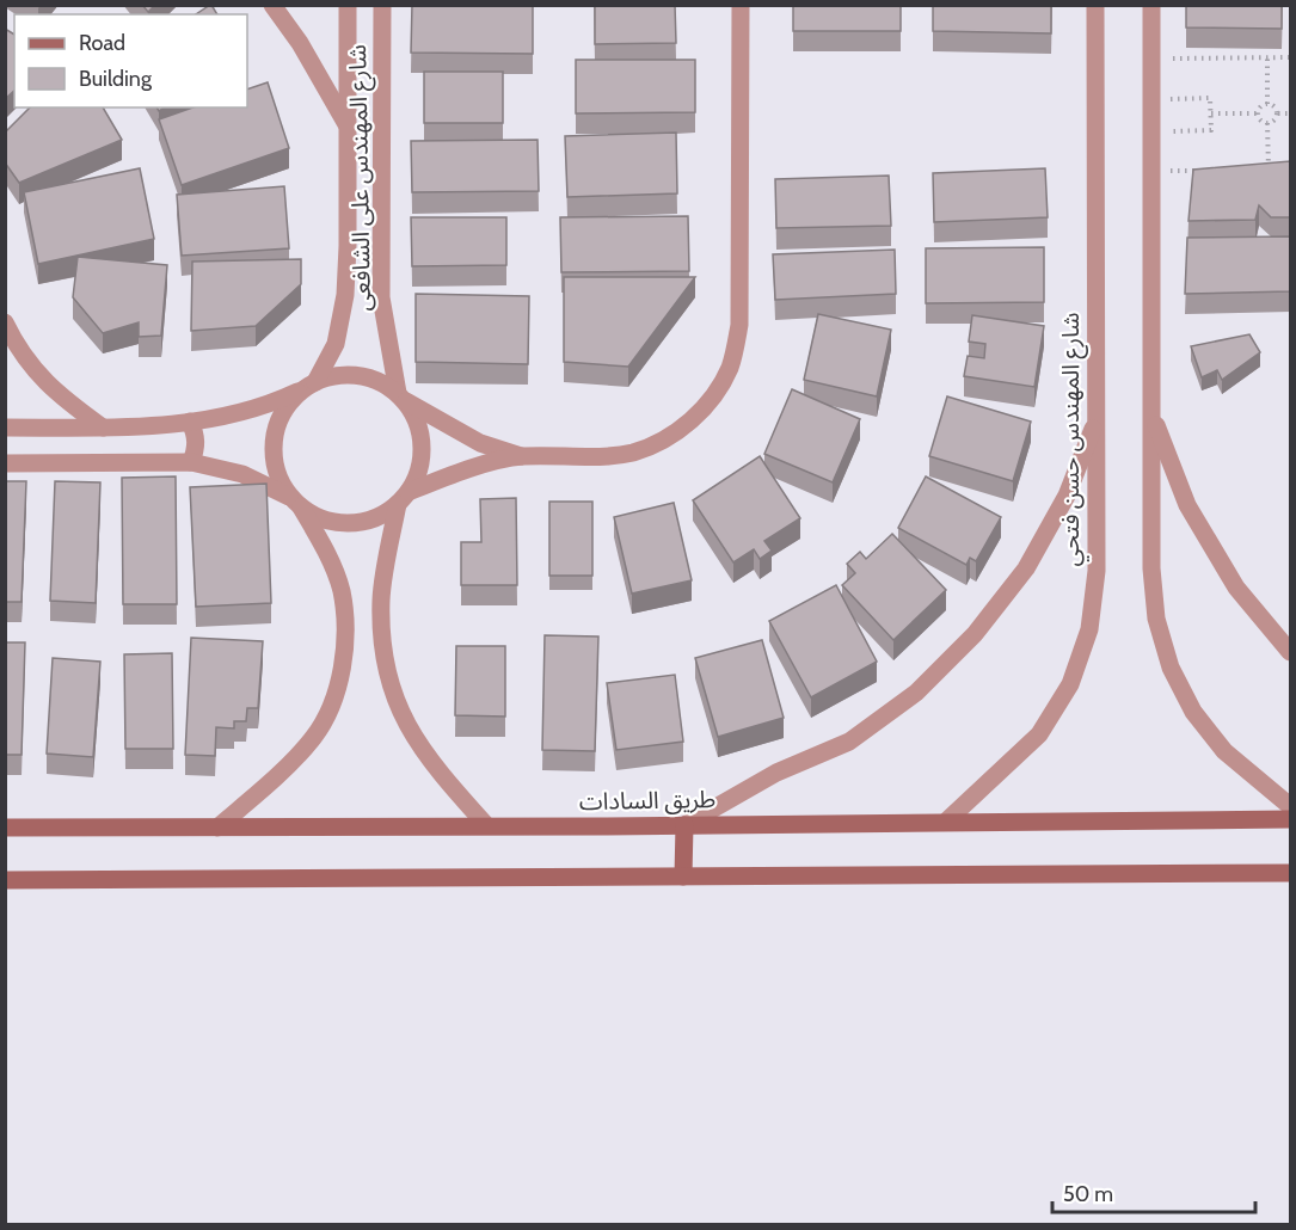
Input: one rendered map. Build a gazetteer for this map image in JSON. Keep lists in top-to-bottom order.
{
  "streets": {
    "main road": ["طريق السادات"],
    "street": ["شارع المهندس على الشافعى", "شارع المهندس حسن فتحي"]
  },
  "crossings": [
    ["شارع المهندس حسن فتحي", "طريق السادات"]
  ],
  "legend": ["Road", "Building"],
  "scale_bar": "50 m"
}
